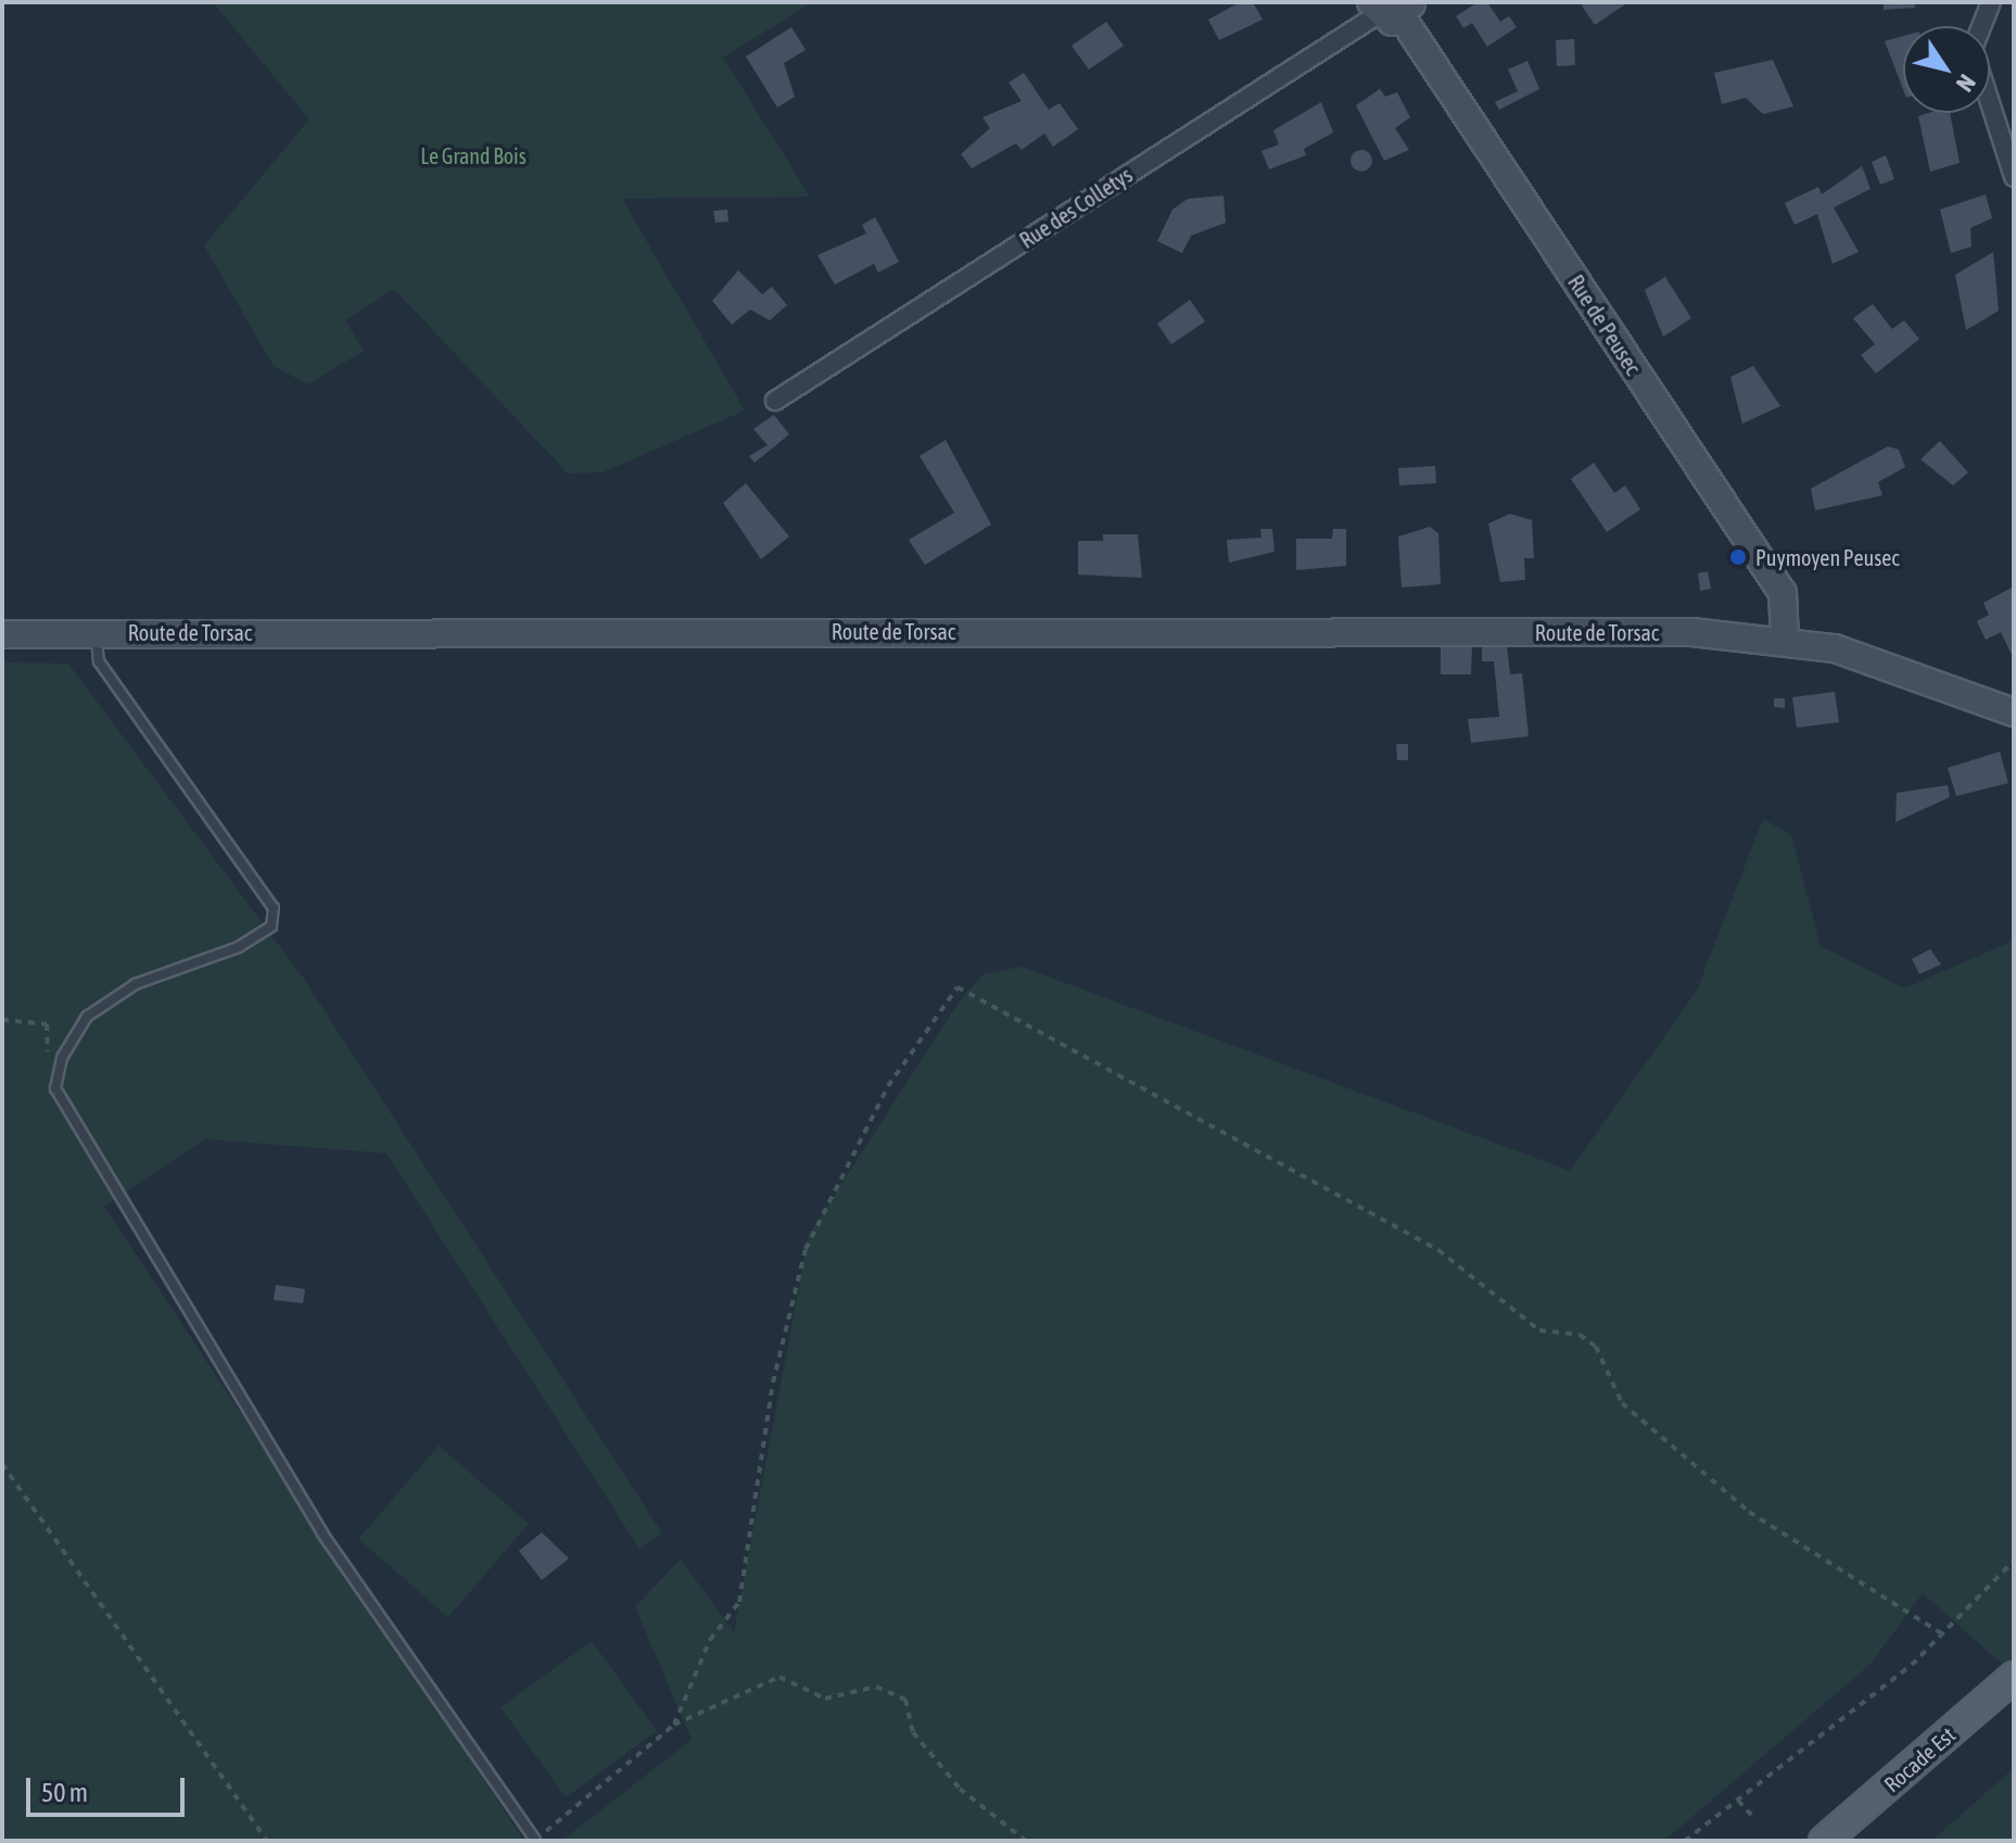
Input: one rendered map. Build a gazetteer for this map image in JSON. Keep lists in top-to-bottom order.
{
  "streets": {
    "main road": ["Rocade Est"],
    "street": ["Rue des Colletys", "Rue de Peusec", "Route de Torsac"]
  },
  "crossings": [
    ["Rue de Peusec", "Route de Torsac"]
  ],
  "parks": ["Le Grand Bois"],
  "places": ["Puymoyen Peusec"],
  "scale_bar": "50 m",
  "north": "bottom right"
}
